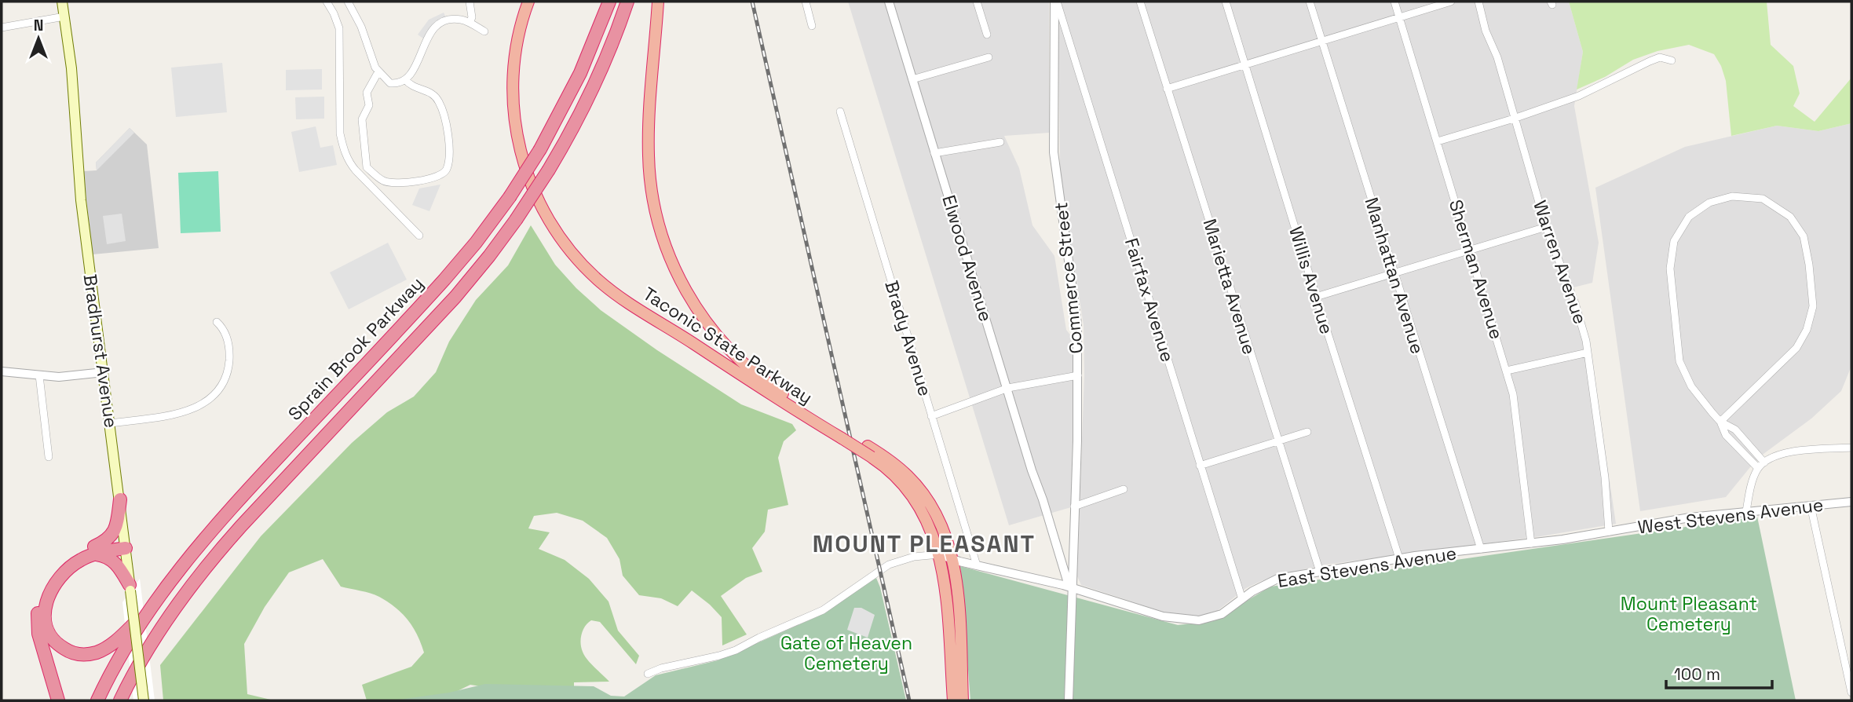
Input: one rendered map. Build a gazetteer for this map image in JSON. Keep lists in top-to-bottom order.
{
  "streets": {
    "highway": ["Taconic State Parkway", "Sprain Brook Parkway"],
    "main road": ["Bradhurst Avenue"],
    "street": [
      "Elwood Avenue",
      "Warren Avenue",
      "Sherman Avenue",
      "Manhattan Avenue",
      "Commerce Street",
      "Willis Avenue",
      "Marietta Avenue",
      "Fairfax Avenue",
      "Brady Avenue",
      "West Stevens Avenue",
      "East Stevens Avenue"
    ]
  },
  "crossings": [
    ["Elwood Avenue", "Commerce Street"],
    ["Warren Avenue", "West Stevens Avenue"],
    ["Warren Avenue", "East Stevens Avenue"],
    ["Sherman Avenue", "East Stevens Avenue"],
    ["Manhattan Avenue", "East Stevens Avenue"],
    ["Commerce Street", "Fairfax Avenue"],
    ["Commerce Street", "East Stevens Avenue"],
    ["Willis Avenue", "East Stevens Avenue"],
    ["Marietta Avenue", "East Stevens Avenue"],
    ["Fairfax Avenue", "East Stevens Avenue"],
    ["Brady Avenue", "East Stevens Avenue"],
    ["Taconic State Parkway", "East Stevens Avenue"],
    ["West Stevens Avenue", "East Stevens Avenue"]
  ],
  "districts": ["MOUNT PLEASANT"],
  "parks": ["Mount Pleasant Cemetery", "Gate of Heaven Cemetery"],
  "scale_bar": "100 m",
  "north": "top"
}
